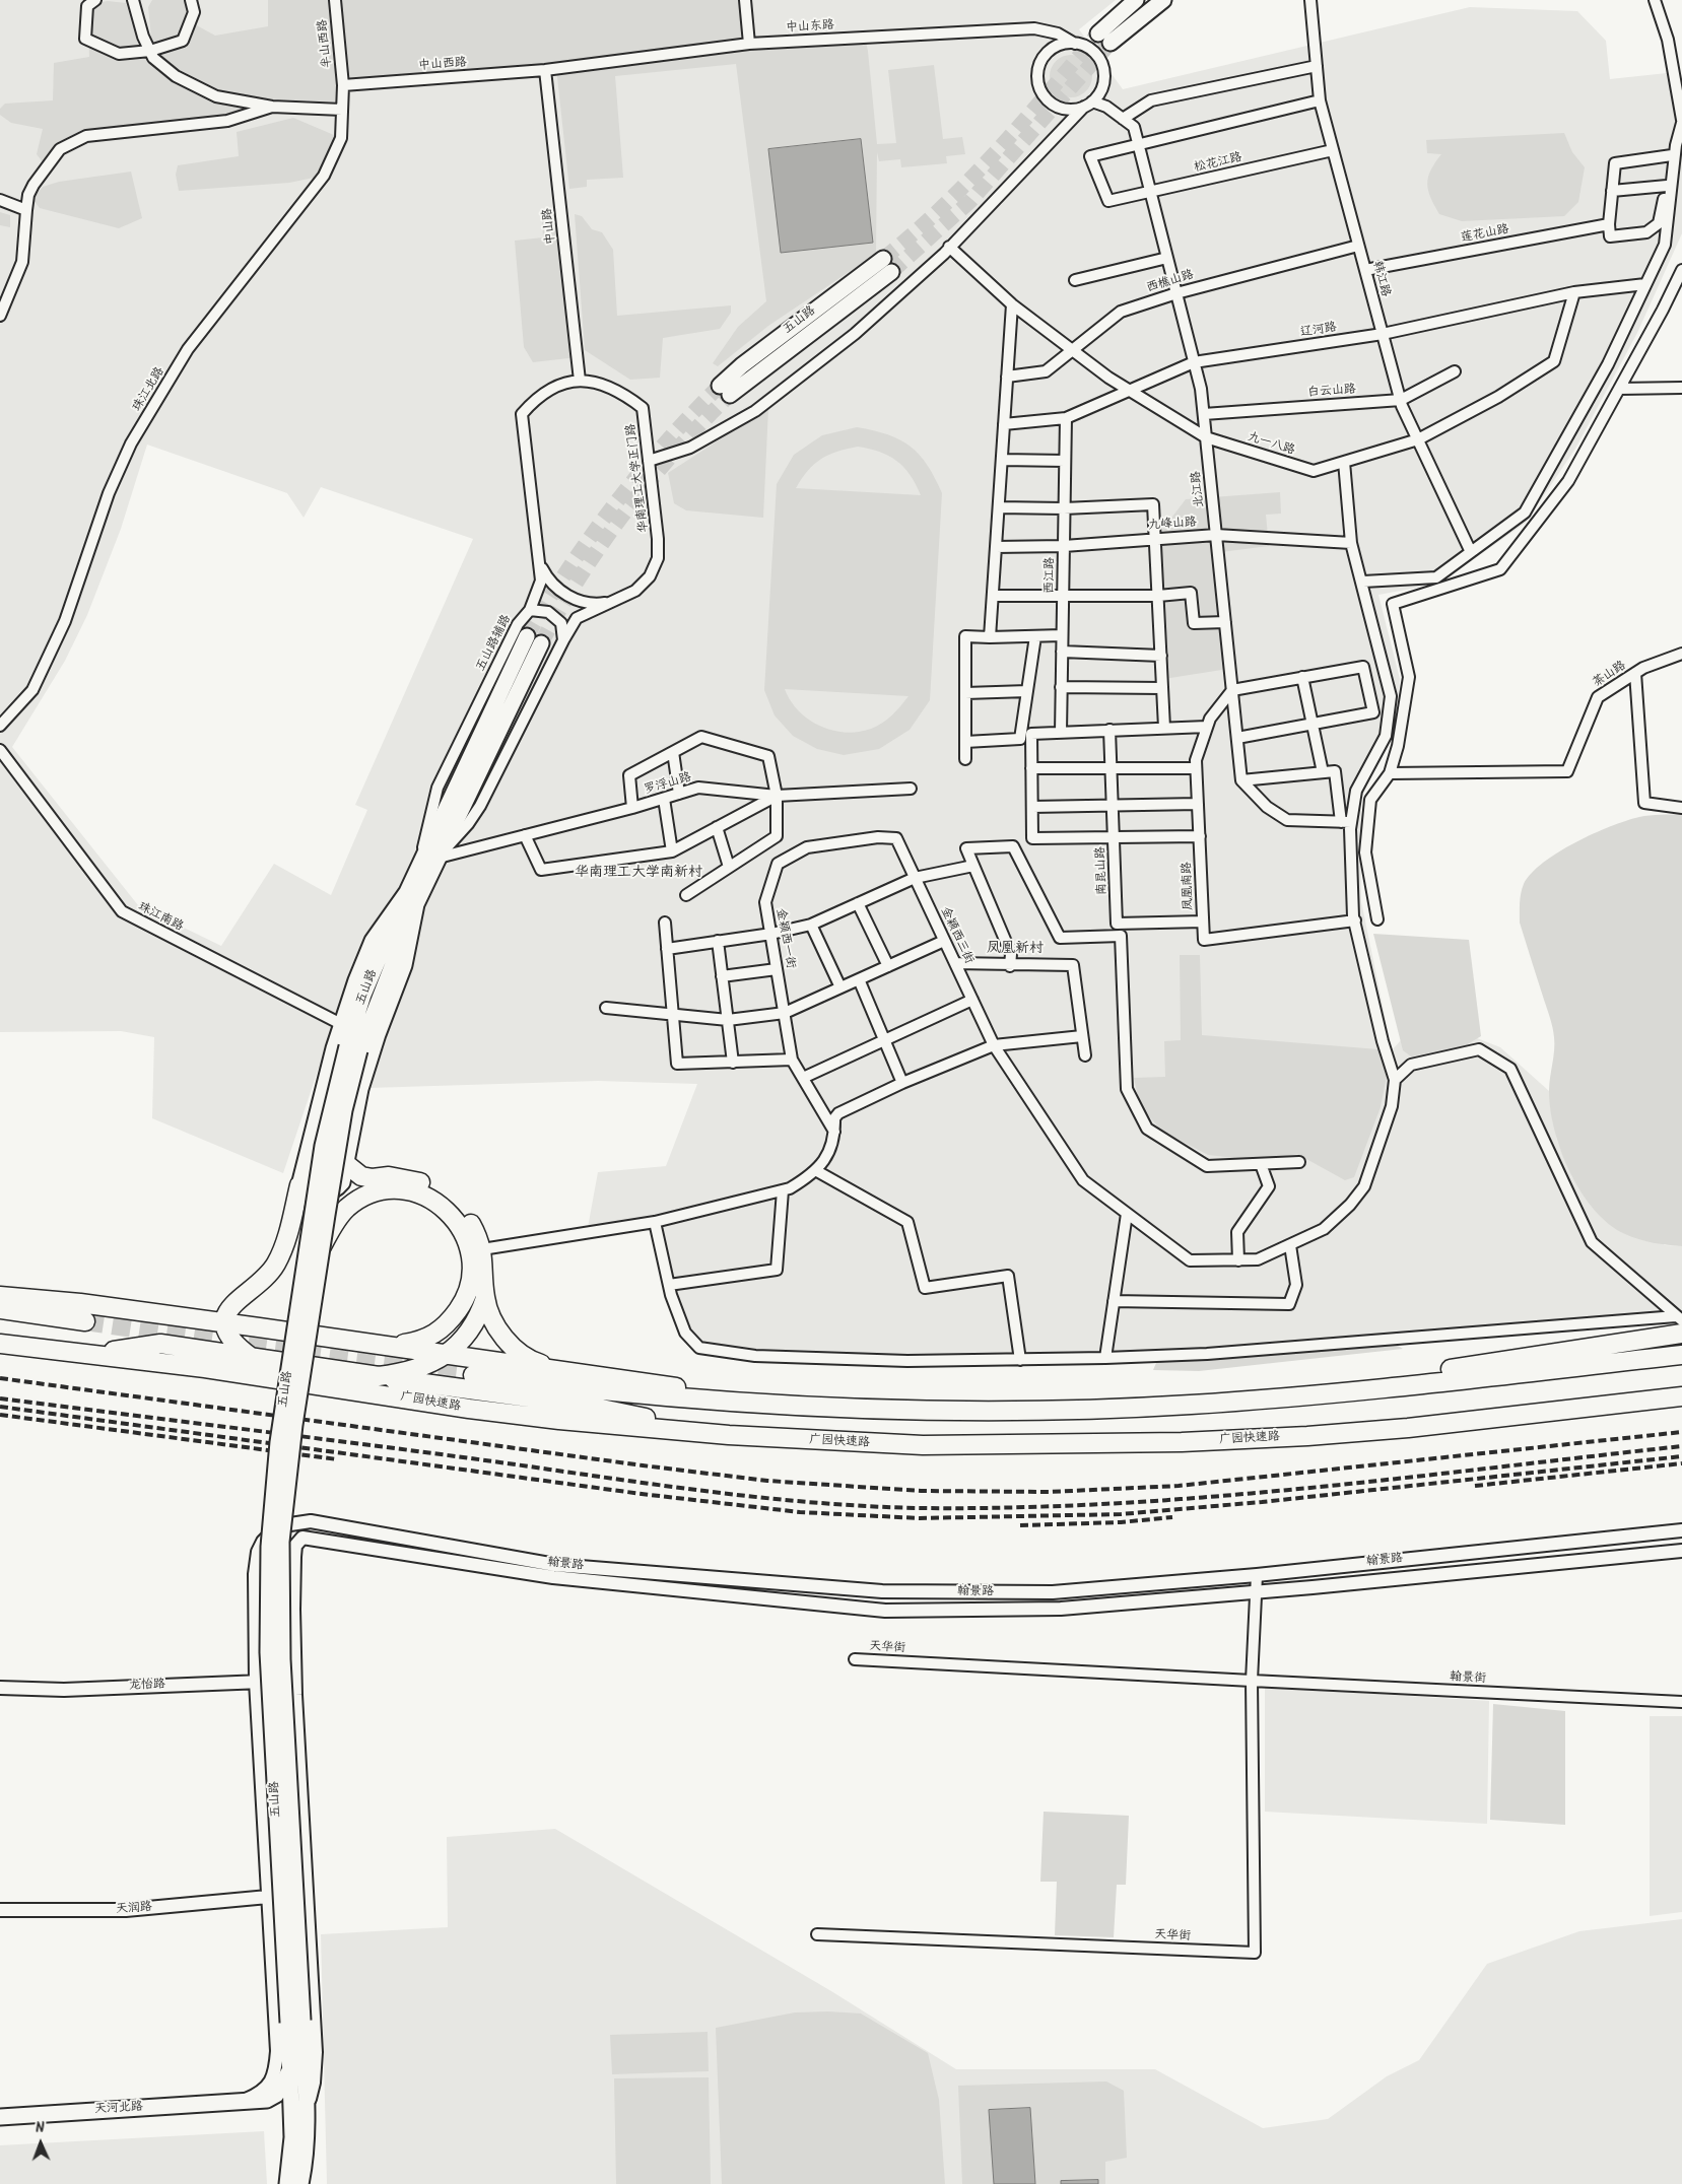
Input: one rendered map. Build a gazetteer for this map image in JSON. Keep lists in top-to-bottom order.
{
  "streets": {
    "highway": ["广园快速路"],
    "main road": ["五山路", "天河北路"],
    "street": [
      "中山东路",
      "半山西路",
      "中山西路",
      "松花江路",
      "中山路",
      "莲花山路",
      "韩江路",
      "西樵山路",
      "辽河路",
      "珠江北路",
      "白云山路",
      "九一八路",
      "华南理工大学正门路",
      "北江路",
      "九峰山路",
      "西江路",
      "五山路辅路",
      "茶山路",
      "罗浮山路",
      "南昆山路",
      "凤凰南路",
      "珠江南路",
      "金颖西三街",
      "金颖西一街",
      "翰景路",
      "天华街",
      "翰景街",
      "龙怡路",
      "天润路"
    ]
  },
  "crossings": [
    ["中山东路", "中山西路"],
    ["中山东路", "中山路"],
    ["中山东路", "北江路"],
    ["半山西路", "中山西路"],
    ["半山西路", "珠江北路"],
    ["中山西路", "中山路"],
    ["中山西路", "珠江北路"],
    ["松花江路", "韩江路"],
    ["松花江路", "北江路"],
    ["中山路", "华南理工大学正门路"],
    ["莲花山路", "韩江路"],
    ["韩江路", "西樵山路"],
    ["韩江路", "辽河路"],
    ["韩江路", "白云山路"],
    ["韩江路", "九一八路"],
    ["西樵山路", "九一八路"],
    ["西樵山路", "北江路"],
    ["五山路", "五山路辅路"],
    ["五山路", "罗浮山路"],
    ["五山路", "天河北路"],
    ["辽河路", "九一八路"],
    ["辽河路", "北江路"],
    ["辽河路", "西江路"],
    ["白云山路", "北江路"],
    ["九一八路", "北江路"],
    ["华南理工大学正门路", "五山路辅路"],
    ["北江路", "九峰山路"],
    ["北江路", "凤凰南路"],
    ["九峰山路", "西江路"],
    ["南昆山路", "凤凰南路"],
    ["金颖西三街", "金颖西一街"],
    ["翰景路", "天华街"],
    ["翰景路", "龙怡路"],
    ["天华街", "翰景街"]
  ],
  "districts": ["华南理工大学南新村", "凤凰新村"],
  "north": "top"
}
